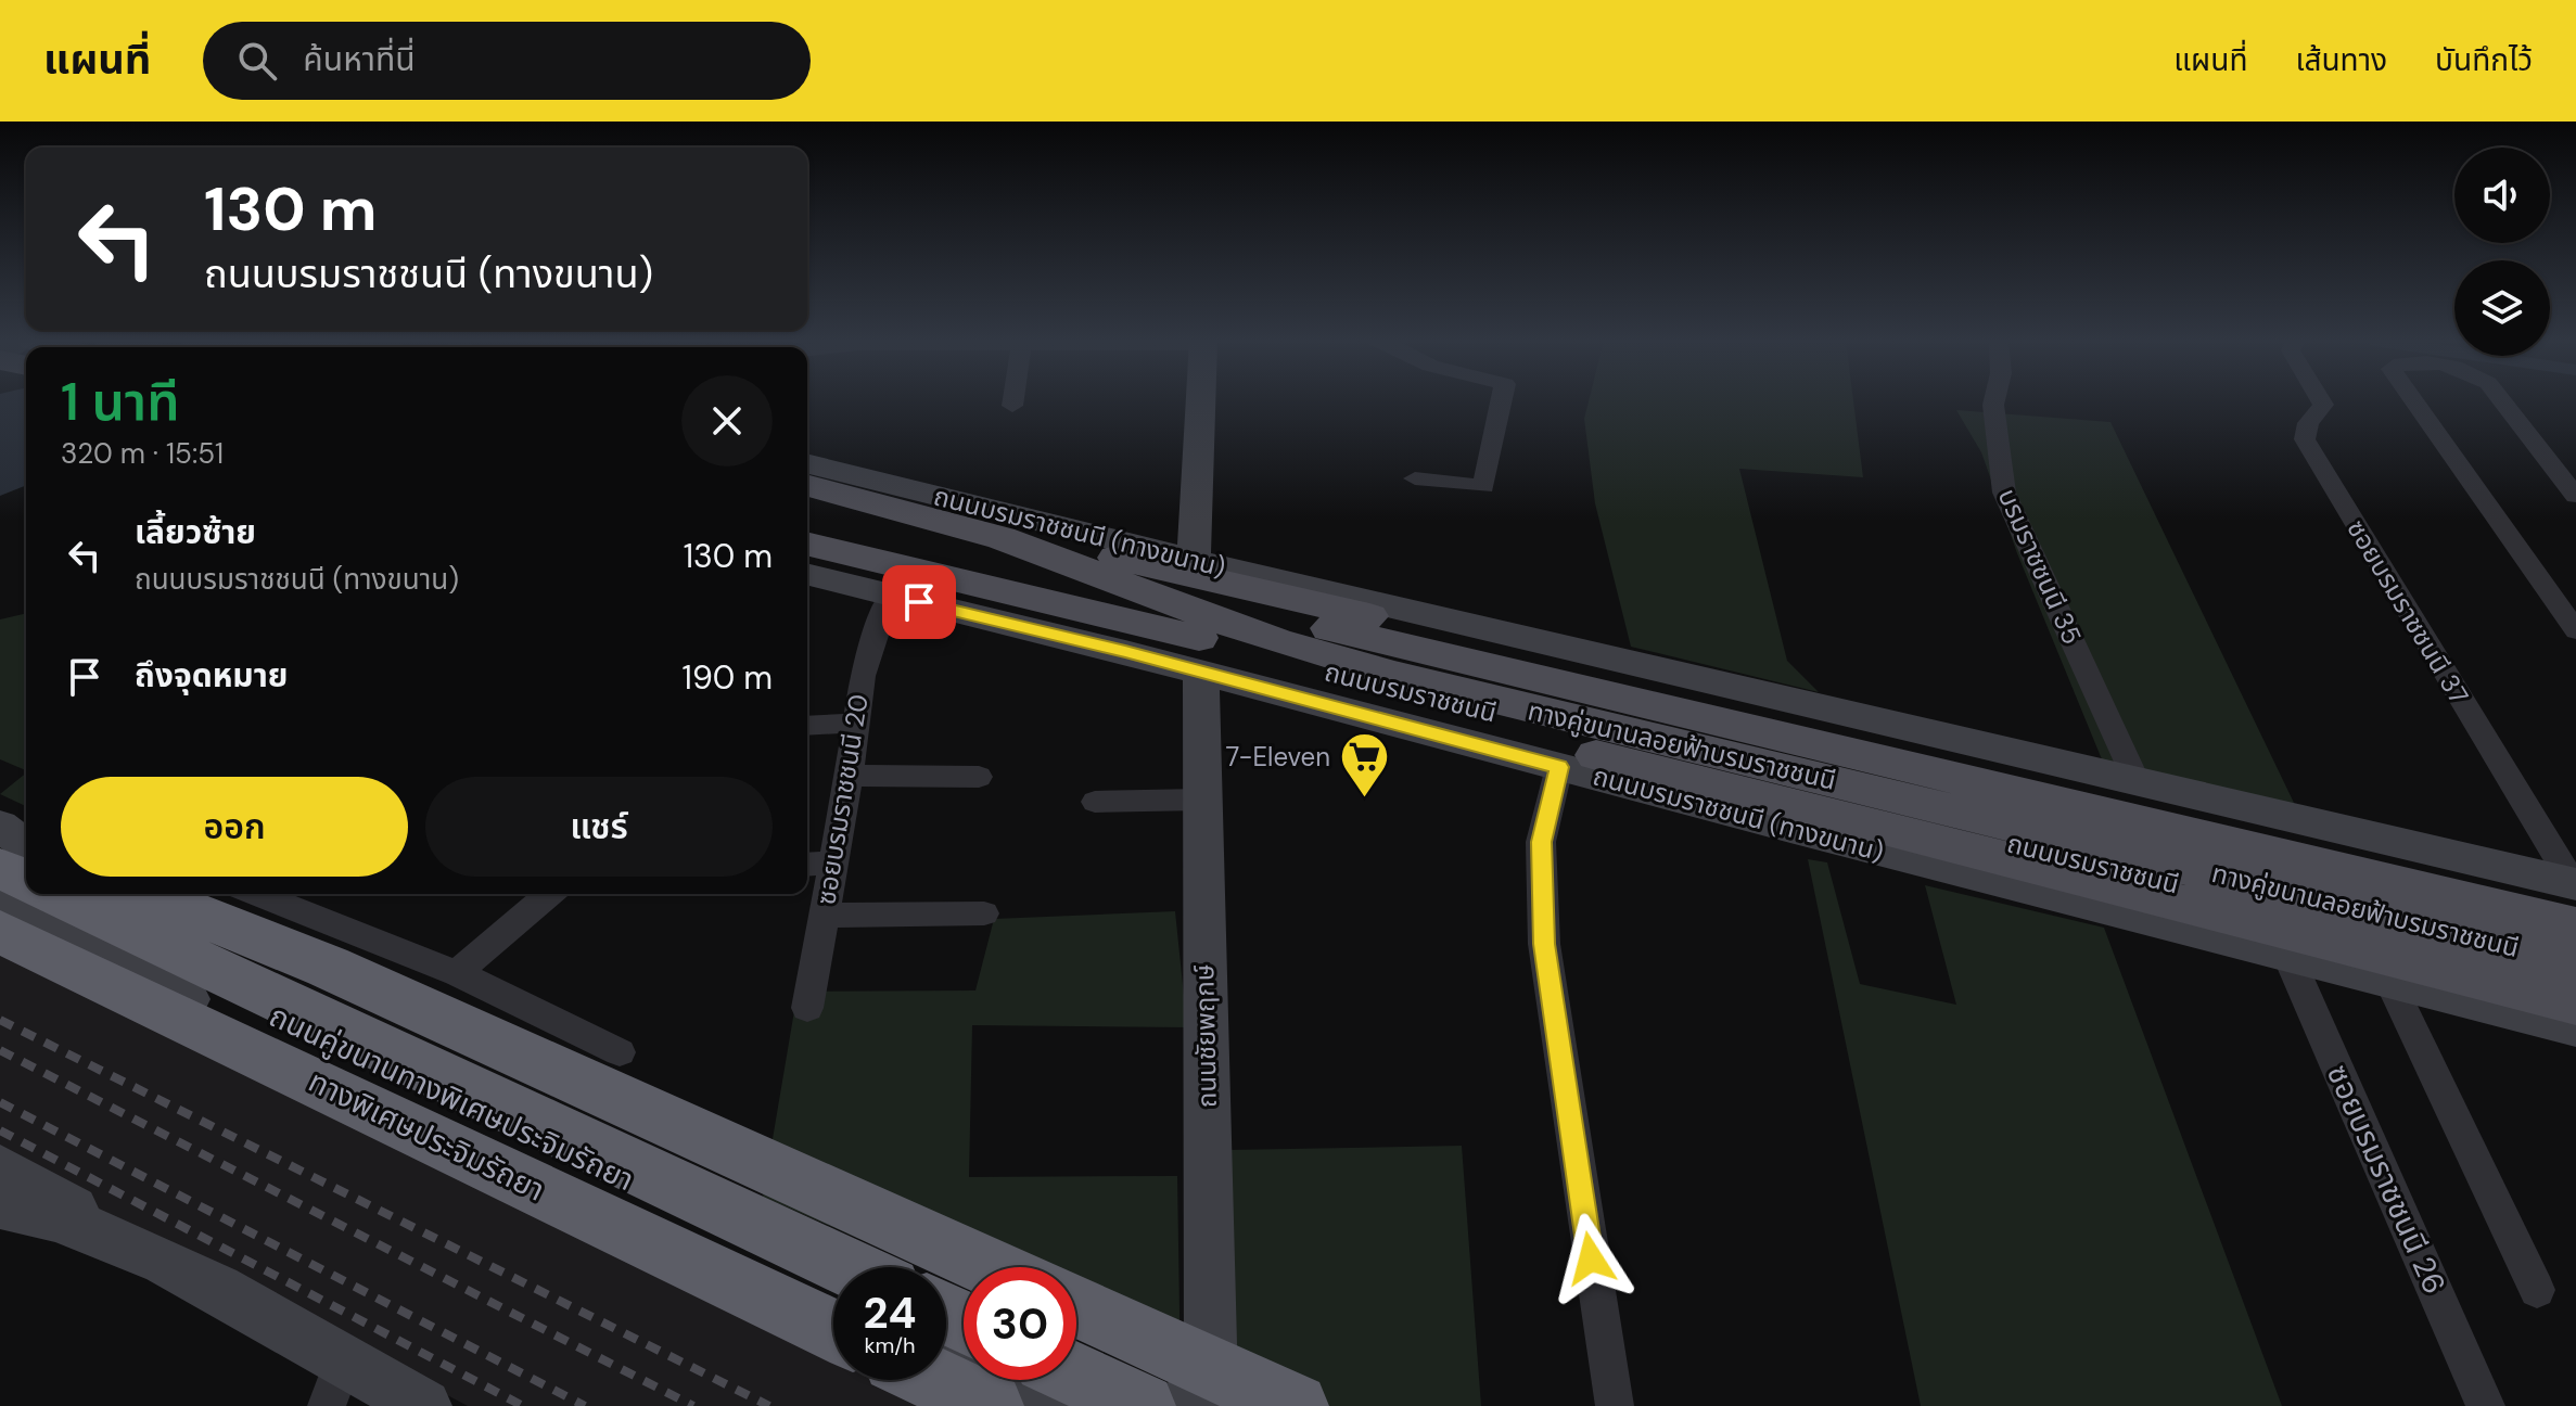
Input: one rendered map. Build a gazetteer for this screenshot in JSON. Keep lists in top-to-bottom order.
{
  "streets": {
    "highway": ["ทางพิเศษประจิมรัถยา"],
    "main road": [
      "ถนนบรมราชชนนี (ทางขนาน)",
      "ถนนบรมราชชนนี",
      "ทางคู่ขนานลอยฟ้าบรมราชชนนี",
      "ถนนชัยพฤกษ์",
      "ถนนคู่ขนานทางพิเศษประจิมรัถยา"
    ],
    "street": [
      "บรมราชชนนี 35",
      "ซอยบรมราชชนนี 37",
      "ซอยบรมราชชนนี 20",
      "ซอยบรมราชชนนี 26"
    ]
  },
  "crossings": [
    ["ถนนบรมราชชนนี (ทางขนาน)", "บรมราชชนนี 35"],
    ["ถนนบรมราชชนนี (ทางขนาน)", "ซอยบรมราชชนนี 37"],
    ["ถนนบรมราชชนนี (ทางขนาน)", "ซอยบรมราชชนนี 20"],
    ["ถนนบรมราชชนนี (ทางขนาน)", "ถนนชัยพฤกษ์"],
    ["ถนนบรมราชชนนี (ทางขนาน)", "ซอยบรมราชชนนี 26"]
  ],
  "places": {
    "supermarket": ["7-Eleven"]
  },
  "page": {
    "header": "แผนที่",
    "search": "ค้นหาที่นี่",
    "nav": ["แผนที่", "เส้นทาง", "บันทึกไว้"],
    "turn": ["130 m", "ถนนบรมราชชนนี (ทางขนาน)"],
    "heading": ["1 นาที", "320 m · 15:51"],
    "list": [
      {
        "name": "เลี้ยวซ้าย",
        "note": "ถนนบรมราชชนนี (ทางขนาน)",
        "value": "130 m"
      },
      {
        "name": "ถึงจุดหมาย",
        "value": "190 m"
      }
    ],
    "buttons": ["ออก", "แชร์"],
    "speed": "24 km/h",
    "limit": "30"
  }
}
